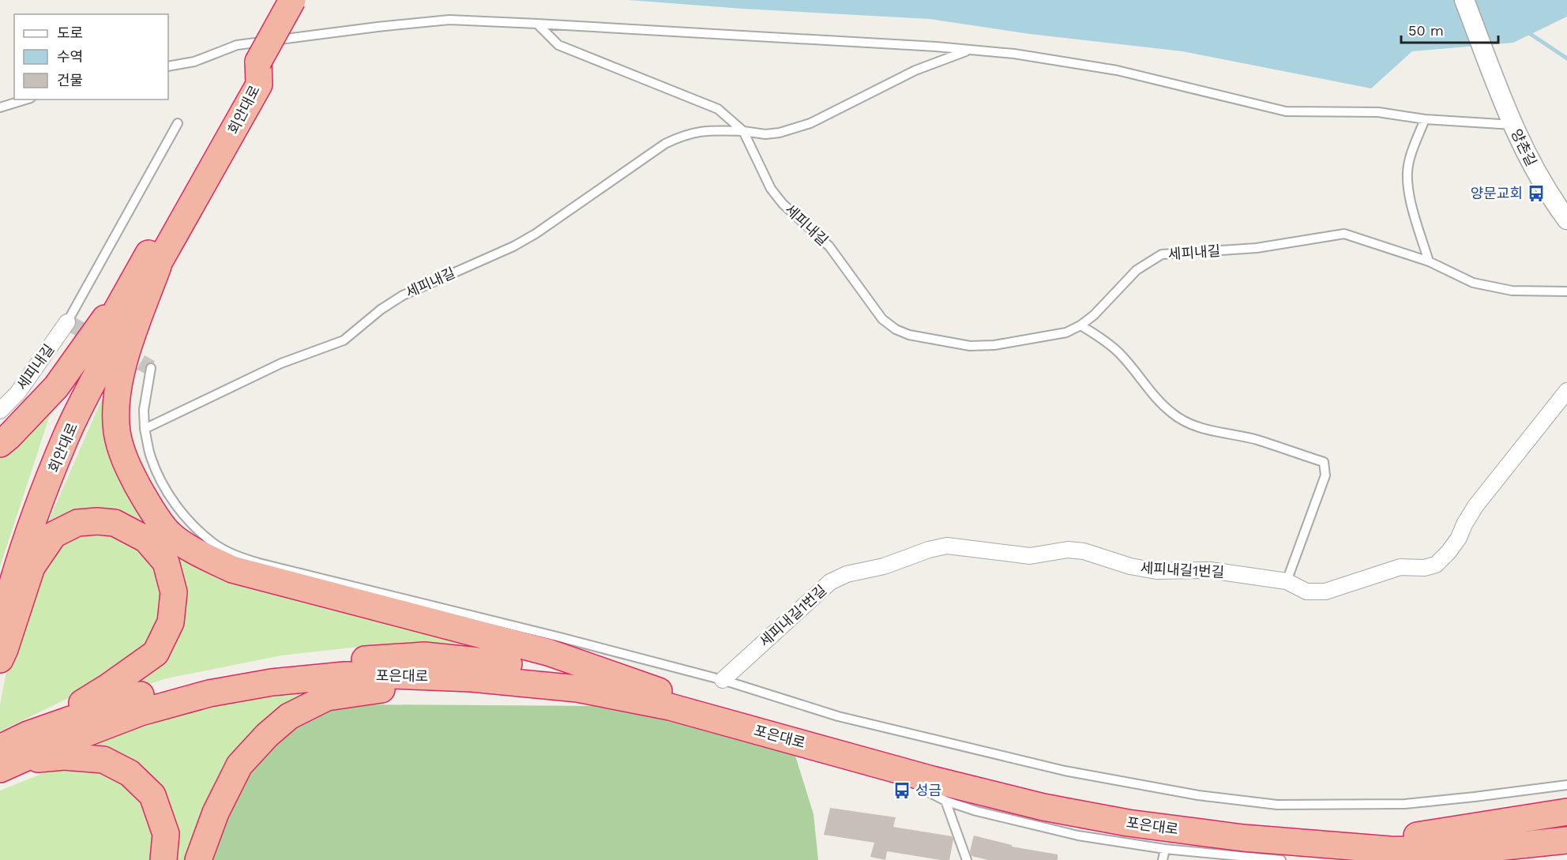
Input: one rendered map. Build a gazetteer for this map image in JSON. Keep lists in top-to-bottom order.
{
  "streets": {
    "highway": ["회안대로", "포은대로"],
    "street": ["양촌길", "세피내길", "세피내길1번길"]
  },
  "places": {
    "bus stop": ["양문교회", "성금"]
  },
  "legend": ["도로", "수역", "건물"],
  "scale_bar": "50 m"
}
